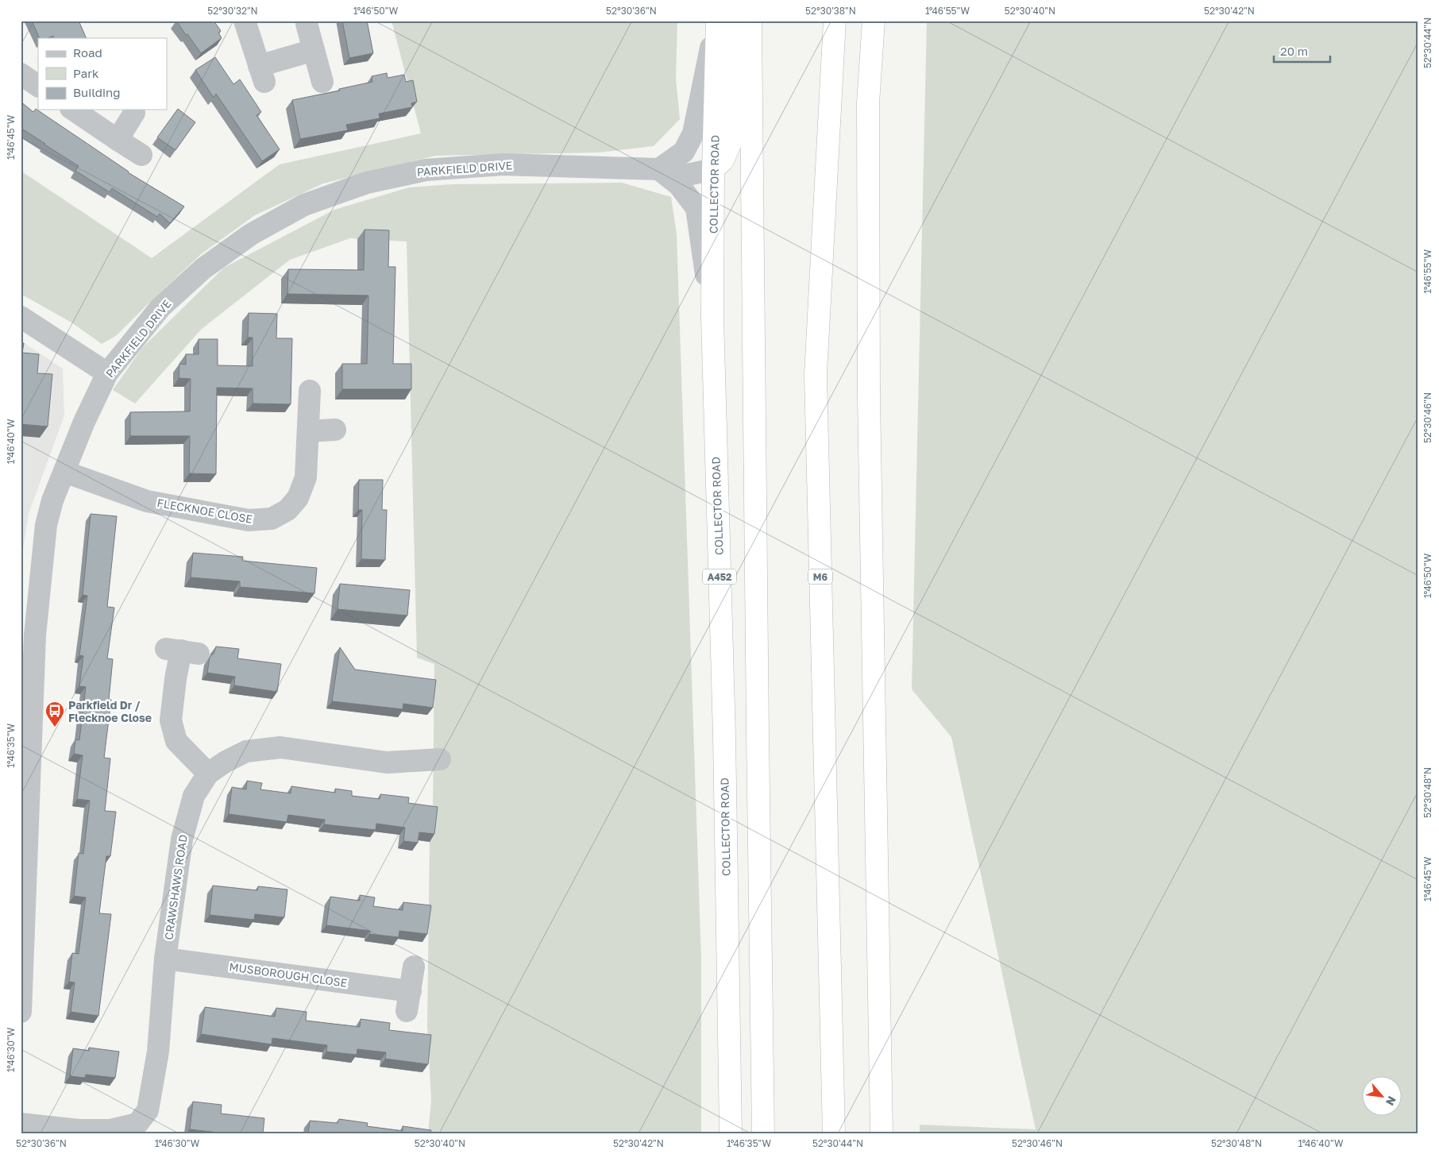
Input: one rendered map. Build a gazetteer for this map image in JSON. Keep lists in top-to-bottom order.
{
  "streets": {
    "highway": ["COLLECTOR ROAD", "A452", "M6"],
    "street": [
      "PARKFIELD DRIVE",
      "FLECKNOE CLOSE",
      "CRAWSHAWS ROAD",
      "MUSBOROUGH CLOSE"
    ]
  },
  "crossings": [
    ["PARKFIELD DRIVE", "COLLECTOR ROAD"],
    ["PARKFIELD DRIVE", "FLECKNOE CLOSE"],
    ["CRAWSHAWS ROAD", "MUSBOROUGH CLOSE"]
  ],
  "places": {
    "bus stop": ["Parkfield Dr / Flecknoe Close"]
  },
  "legend": ["Road", "Park", "Building"],
  "scale_bar": "20 m",
  "north": "bottom right",
  "coordinates": [
    "52°30'32\"N",
    "1°46'50\"W",
    "52°30'36\"N",
    "52°30'38\"N",
    "1°46'55\"W",
    "52°30'40\"N",
    "52°30'42\"N",
    "52°30'44\"N",
    "1°46'45\"W",
    "52°30'46\"N",
    "1°46'40\"W",
    "1°46'35\"W",
    "52°30'48\"N",
    "1°46'30\"W"
  ]
}
